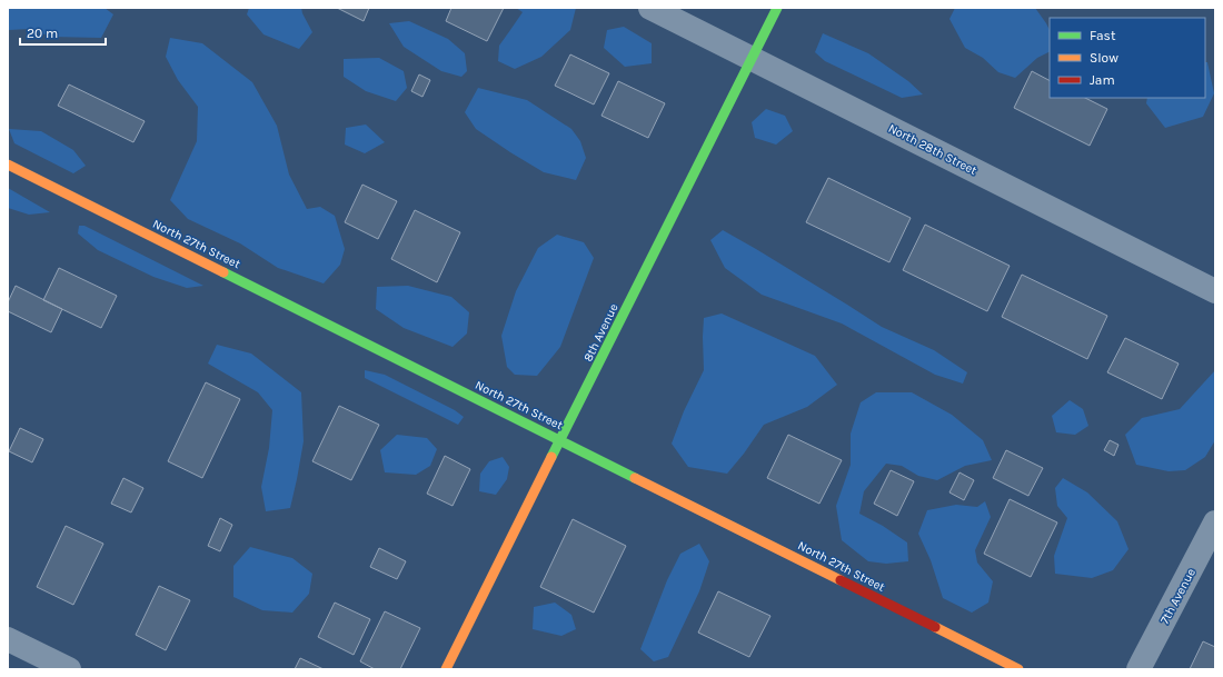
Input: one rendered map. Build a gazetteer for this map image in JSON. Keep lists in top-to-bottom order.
{
  "streets": {
    "street": [
      "North 28th Street",
      "North 27th Street",
      "8th Avenue",
      "7th Avenue"
    ]
  },
  "crossings": [
    ["North 28th Street", "8th Avenue"],
    ["North 27th Street", "8th Avenue"]
  ],
  "legend": ["Fast", "Slow", "Jam"],
  "scale_bar": "20 m"
}
